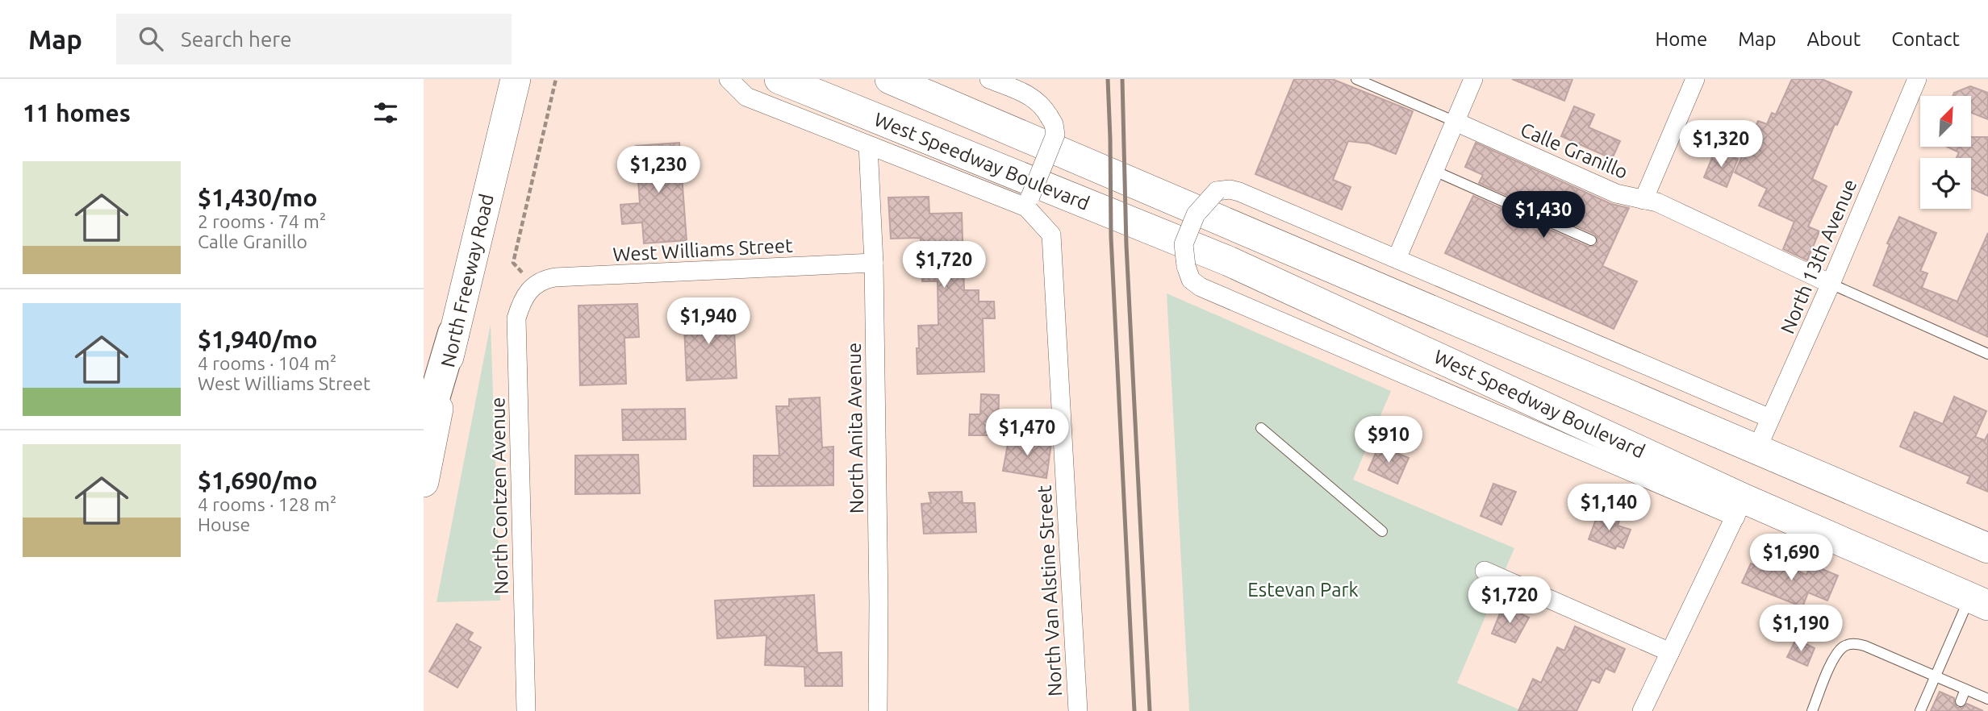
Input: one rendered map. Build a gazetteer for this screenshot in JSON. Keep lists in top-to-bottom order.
{
  "streets": {
    "main road": ["West Speedway Boulevard", "North Freeway Road"],
    "street": [
      "Calle Granillo",
      "West Williams Street",
      "North 13th Avenue",
      "North Anita Avenue",
      "North Contzen Avenue",
      "North Van Alstine Street"
    ]
  },
  "crossings": [
    ["Calle Granillo", "North 13th Avenue"],
    ["West Speedway Boulevard", "North 13th Avenue"],
    ["West Williams Street", "North Anita Avenue"],
    ["West Williams Street", "North Contzen Avenue"]
  ],
  "parks": ["Estevan Park"],
  "north": "top right",
  "page": {
    "header": "Map",
    "search": "Search here",
    "nav": [
      "Home",
      "Map",
      "About",
      "Contact"
    ],
    "heading": "11 homes",
    "price": [
      "$1,320",
      "$1,230",
      "$1,430",
      "$1,720",
      "$1,940",
      "$1,470",
      "$910",
      "$1,140",
      "$1,690",
      "$1,720",
      "$1,190"
    ],
    "list": [
      {
        "name": "$1,430/mo",
        "note": "2 rooms · 74 m² · Calle Granillo"
      },
      {
        "name": "$1,940/mo",
        "note": "4 rooms · 104 m² · West Williams Street"
      },
      {
        "name": "$1,690/mo",
        "note": "4 rooms · 128 m² · House"
      }
    ]
  }
}
